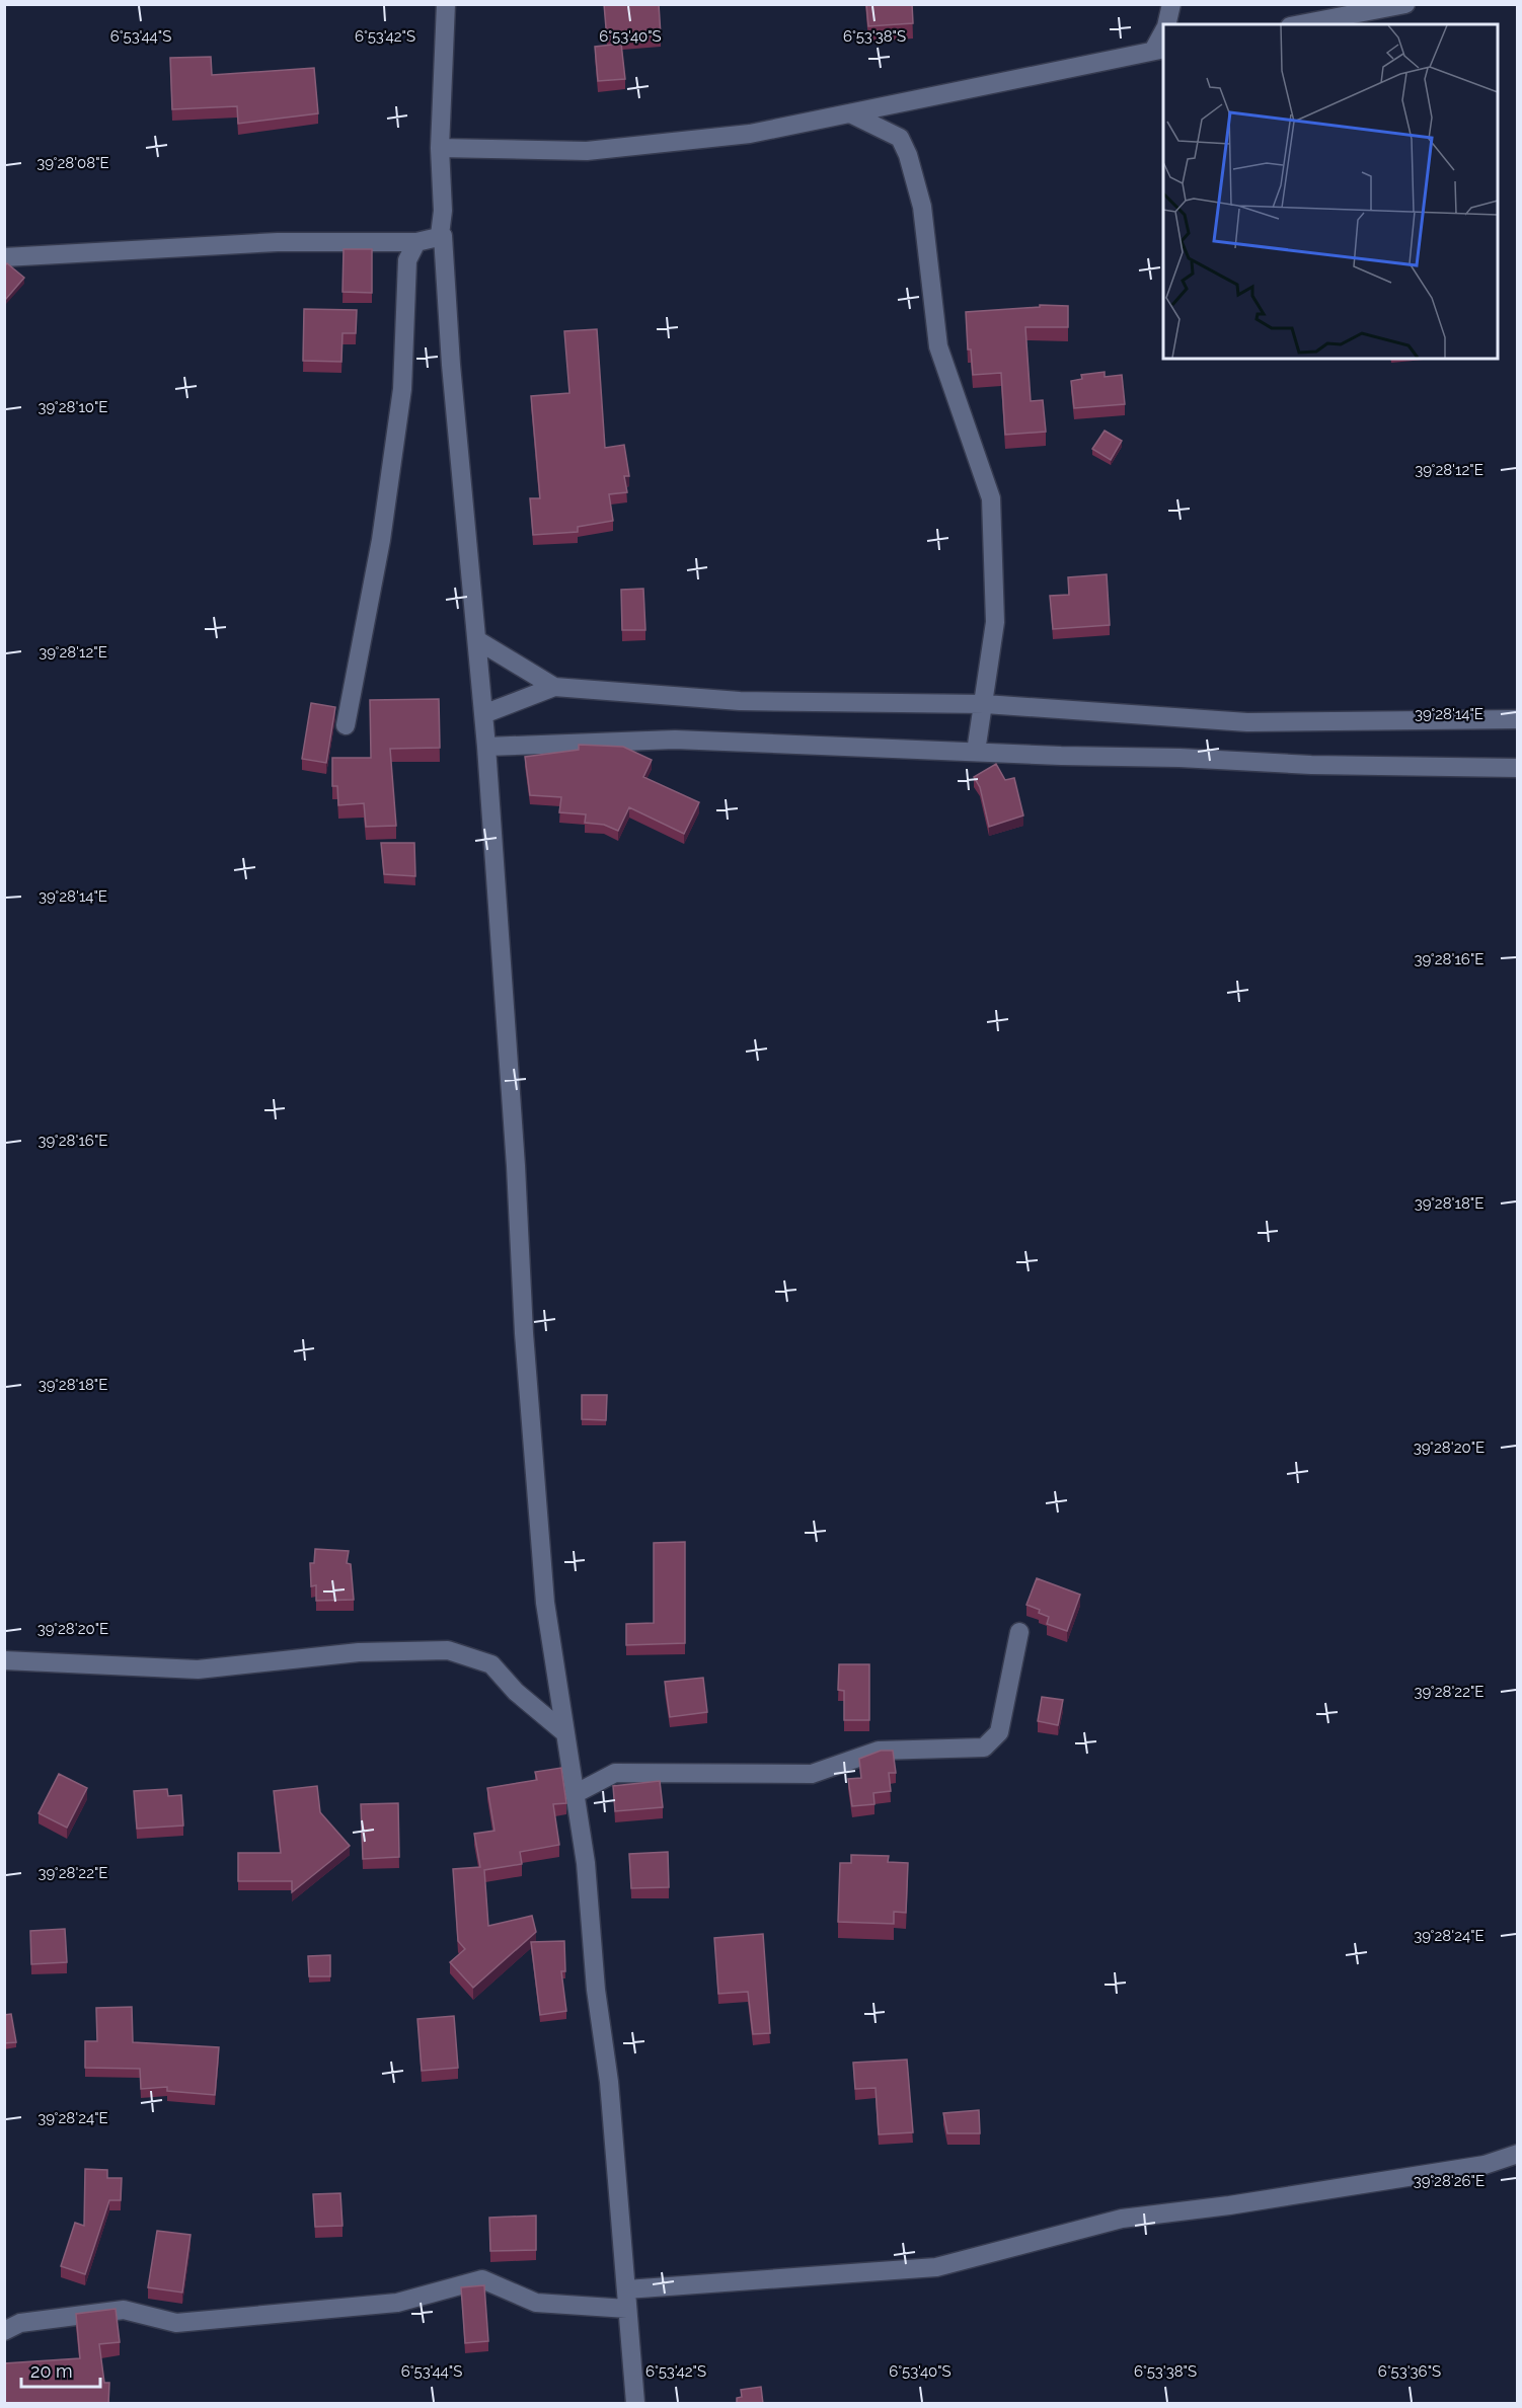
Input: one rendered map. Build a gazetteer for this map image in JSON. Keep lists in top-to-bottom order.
{
  "scale_bar": "20 m",
  "coordinates": [
    "6°53'44\"S",
    "6°53'42\"S",
    "6°53'40\"S",
    "6°53'38\"S",
    "39°28'08\"E",
    "39°28'10\"E",
    "39°28'12\"E",
    "39°28'14\"E",
    "39°28'16\"E",
    "39°28'18\"E",
    "39°28'20\"E",
    "39°28'22\"E",
    "39°28'24\"E",
    "39°28'26\"E",
    "6°53'36\"S"
  ]
}
